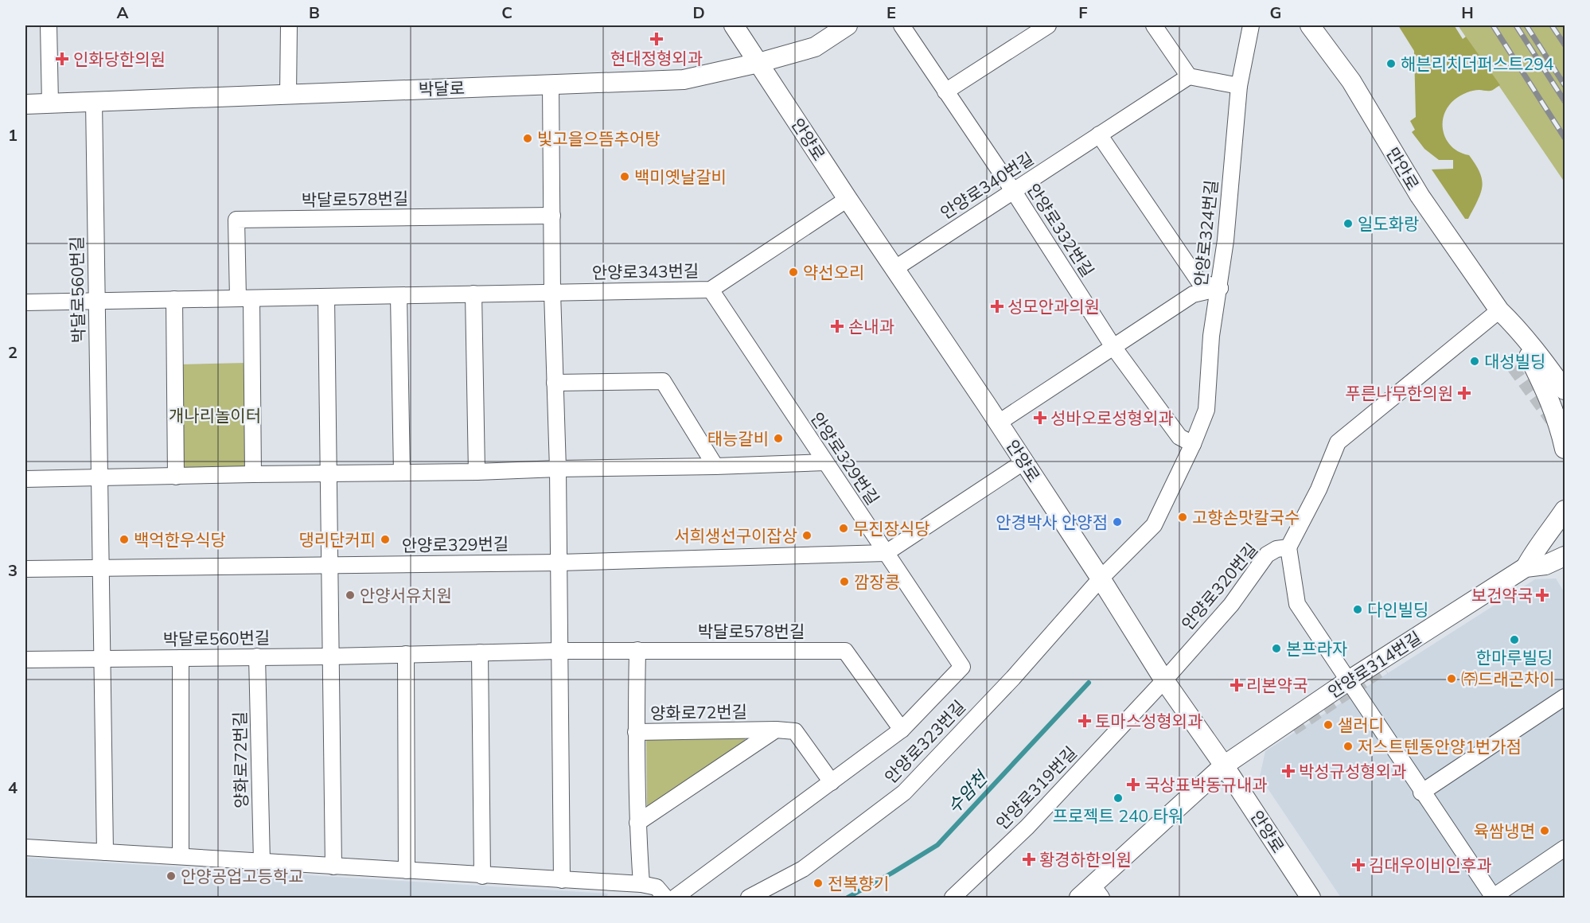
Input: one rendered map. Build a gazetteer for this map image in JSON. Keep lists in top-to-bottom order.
{
  "streets": {
    "street": [
      "박달로",
      "안양로",
      "만안로",
      "안양로340번길",
      "박달로578번길",
      "안양로332번길",
      "안양로324번길",
      "안양로343번길",
      "박달로560번길",
      "안양로329번길",
      "안양로320번길",
      "안양로314번길",
      "양화로72번길",
      "안양로323번길",
      "안양로319번길"
    ]
  },
  "crossings": [
    ["박달로", "안양로"],
    ["박달로", "박달로560번길"],
    ["안양로", "안양로340번길"],
    ["안양로", "안양로324번길"],
    ["안양로", "안양로343번길"],
    ["안양로", "안양로320번길"],
    ["안양로", "안양로314번길"],
    ["안양로", "안양로323번길"],
    ["안양로", "안양로319번길"],
    ["안양로340번길", "안양로332번길"],
    ["박달로578번길", "안양로343번길"],
    ["박달로578번길", "박달로560번길"],
    ["안양로324번길", "안양로323번길"],
    ["안양로343번길", "박달로560번길"],
    ["안양로343번길", "안양로329번길"],
    ["박달로560번길", "안양로329번길"],
    ["박달로560번길", "양화로72번길"],
    ["안양로320번길", "안양로319번길"]
  ],
  "water": ["수암천"],
  "parks": ["개나리놀이터"],
  "places": {
    "health": [
      "현대정형외과",
      "인화당한의원",
      "성모안과의원",
      "손내과",
      "푸른나무한의원",
      "성바오로성형외과",
      "보건약국",
      "리본약국",
      "토마스성형외과",
      "박성규성형외과",
      "국상표박동규내과",
      "황경하한의원",
      "김대우이비인후과"
    ],
    "other": [
      "해븐리치더퍼스트294",
      "빛고을으뜸추어탕",
      "백미옛날갈비",
      "일도화랑",
      "약선오리",
      "대성빌딩",
      "태능갈비",
      "고향손맛칼국수",
      "안경박사 안양점",
      "무진장식당",
      "서희생선구이잡상",
      "백억한우식당",
      "댕리단커피",
      "깜장콩",
      "안양서유치원",
      "다인빌딩",
      "한마루빌딩",
      "본프라자",
      "㈜드래곤차이",
      "샐러디",
      "저스트텐동안양1번가점",
      "프로젝트 240 타워",
      "육쌈냉면",
      "안양공업고등학교",
      "전복향기"
    ]
  },
  "grid": {
    "columns": [
      "A",
      "B",
      "C",
      "D",
      "E",
      "F",
      "G",
      "H"
    ],
    "rows": [
      "1",
      "2",
      "3",
      "4"
    ]
  }
}
